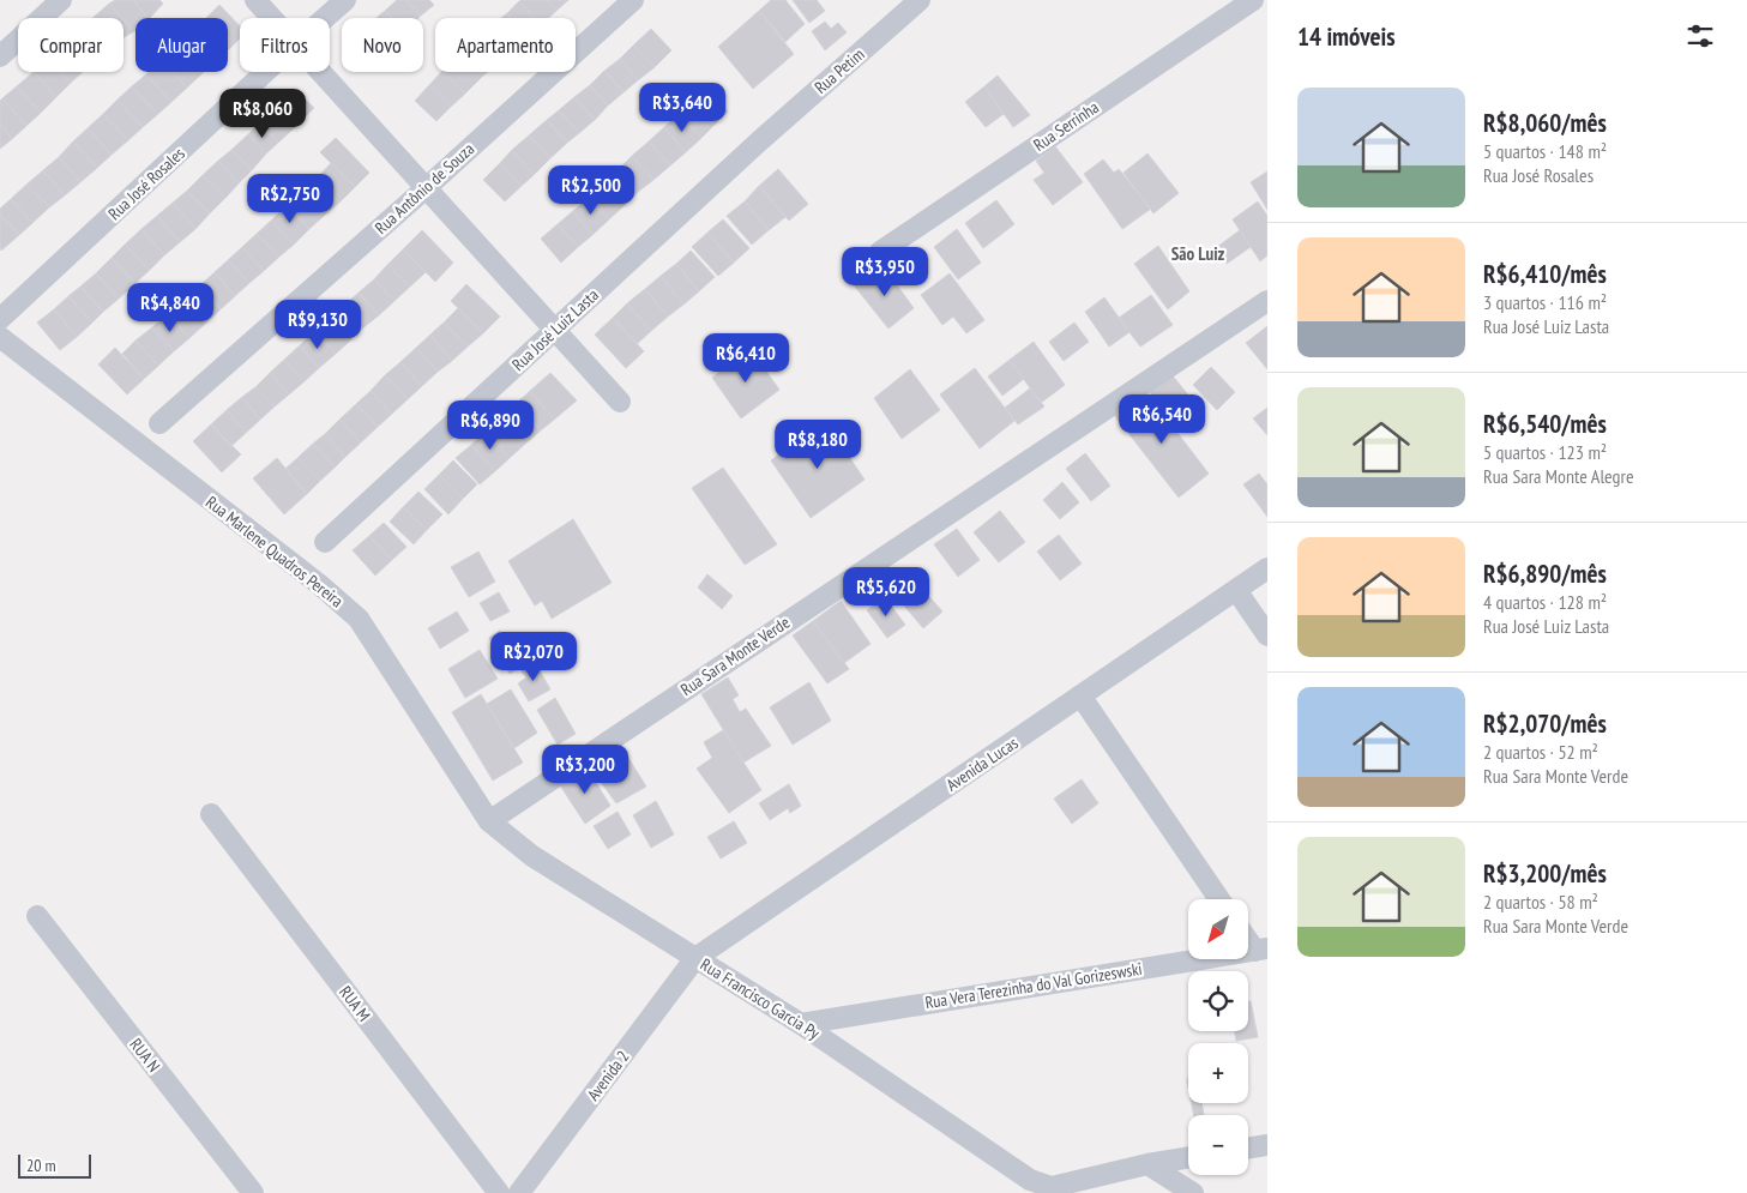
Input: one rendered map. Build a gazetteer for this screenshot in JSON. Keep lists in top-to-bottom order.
{
  "streets": {
    "street": [
      "Rua Petim",
      "Rua Serrinha",
      "Rua José Rosales",
      "Rua Antônio de Souza",
      "Rua José Luiz Lasta",
      "Rua Marlene Quadros Pereira",
      "Rua Sara Monte Verde",
      "Avenida Lucas",
      "Rua Vera Terezinha do Val Gorizeswski",
      "Rua Francisco Garcia Py",
      "RUA M",
      "RUA N",
      "Avenida 2"
    ]
  },
  "crossings": [
    ["Rua Petim", "Rua José Luiz Lasta"],
    ["Rua Marlene Quadros Pereira", "Rua Sara Monte Verde"],
    ["Rua Marlene Quadros Pereira", "Rua Francisco Garcia Py"],
    ["Rua Sara Monte Verde", "Rua Francisco Garcia Py"],
    ["Avenida Lucas", "Rua Francisco Garcia Py"],
    ["Avenida Lucas", "Avenida 2"],
    ["Rua Vera Terezinha do Val Gorizeswski", "Rua Francisco Garcia Py"],
    ["Rua Francisco Garcia Py", "Avenida 2"]
  ],
  "districts": ["São Luiz"],
  "scale_bar": "20 m",
  "north": "bottom left",
  "page": {
    "heading": "14 imóveis",
    "chip": [
      "Comprar",
      "Alugar",
      "Filtros",
      "Novo",
      "Apartamento"
    ],
    "list": [
      {
        "name": "R$8,060/mês",
        "note": "5 quartos · 148 m² · Rua José Rosales"
      },
      {
        "name": "R$6,410/mês",
        "note": "3 quartos · 116 m² · Rua José Luiz Lasta"
      },
      {
        "name": "R$6,540/mês",
        "note": "5 quartos · 123 m² · Rua Sara Monte Alegre"
      },
      {
        "name": "R$6,890/mês",
        "note": "4 quartos · 128 m² · Rua José Luiz Lasta"
      },
      {
        "name": "R$2,070/mês",
        "note": "2 quartos · 52 m² · Rua Sara Monte Verde"
      },
      {
        "name": "R$3,200/mês",
        "note": "2 quartos · 58 m² · Rua Sara Monte Verde"
      }
    ],
    "price": [
      "R$3,640",
      "R$8,060",
      "R$2,500",
      "R$2,750",
      "R$3,950",
      "R$4,840",
      "R$9,130",
      "R$6,410",
      "R$6,540",
      "R$6,890",
      "R$8,180",
      "R$5,620",
      "R$2,070",
      "R$3,200"
    ],
    "map_buttons": ["+", "−"],
    "scale": "20 m"
  }
}
